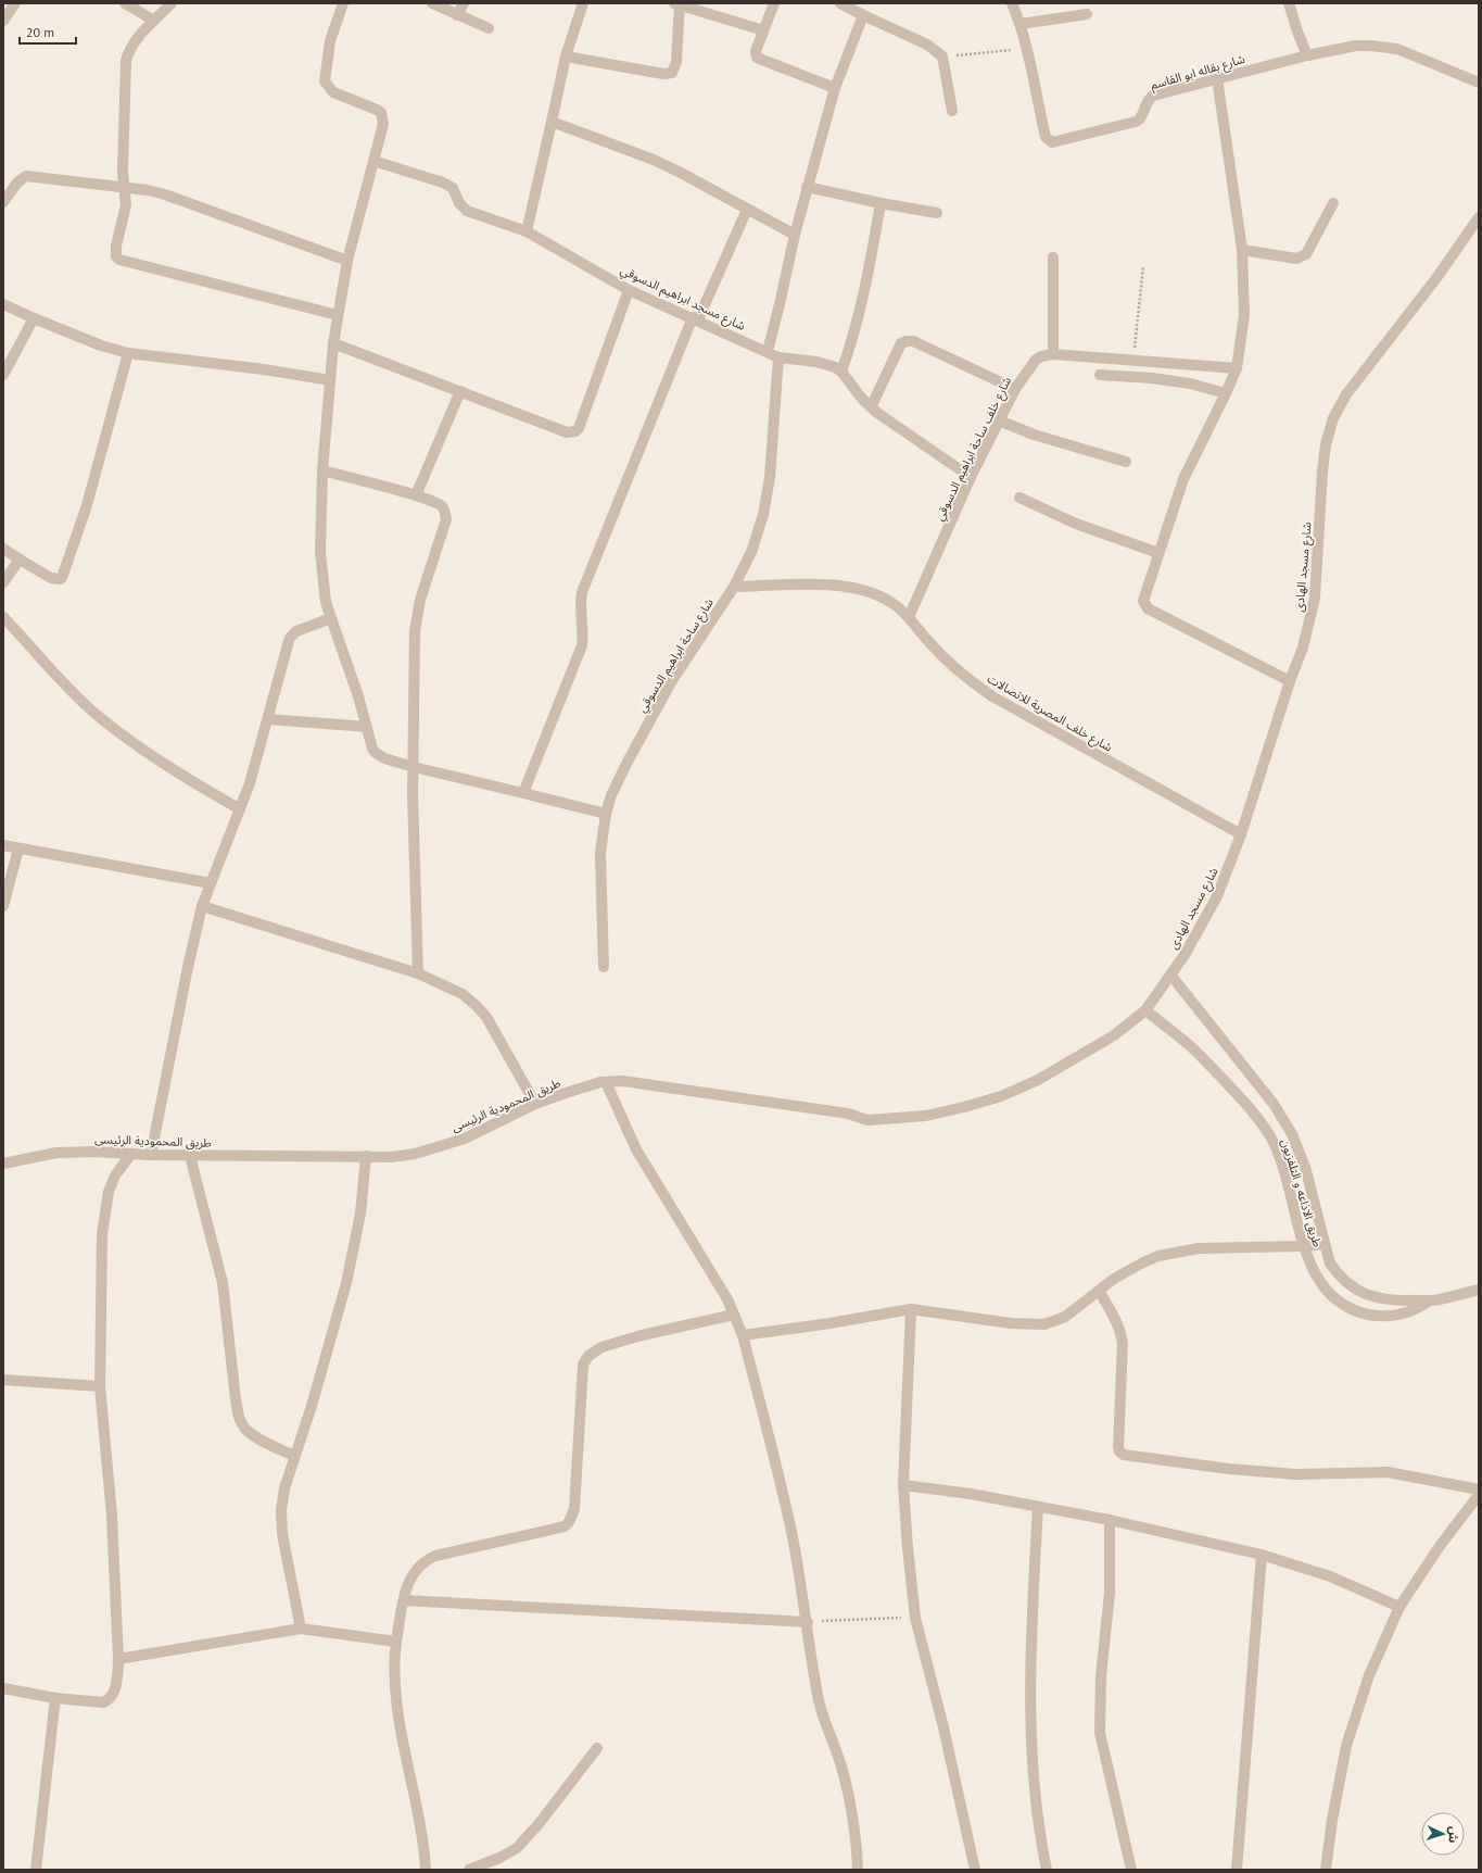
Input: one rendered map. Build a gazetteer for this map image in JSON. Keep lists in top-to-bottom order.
{
  "streets": {
    "street": [
      "شارع بقاله ابو القاسم",
      "شارع مسجد ابراهيم الدسوقي",
      "شارع خلف ساحة ابراهيم الدسوقي",
      "شارع مسجد الهادى",
      "شارع ساحة ابراهيم الدسوقي",
      "شارع خلف المصرية للاتصالات",
      "طريق المحمودية الرئيسى",
      "طريق الاذاعه و التلفزيون"
    ]
  },
  "crossings": [
    ["شارع مسجد ابراهيم الدسوقي", "شارع خلف ساحة ابراهيم الدسوقي"],
    ["شارع مسجد ابراهيم الدسوقي", "شارع ساحة ابراهيم الدسوقي"],
    ["شارع خلف ساحة ابراهيم الدسوقي", "شارع خلف المصرية للاتصالات"],
    ["شارع مسجد الهادى", "شارع خلف المصرية للاتصالات"],
    ["شارع مسجد الهادى", "طريق المحمودية الرئيسى"],
    ["شارع مسجد الهادى", "طريق الاذاعه و التلفزيون"],
    ["شارع ساحة ابراهيم الدسوقي", "شارع خلف المصرية للاتصالات"],
    ["طريق المحمودية الرئيسى", "طريق الاذاعه و التلفزيون"]
  ],
  "scale_bar": "20 m",
  "north": "right"
}
